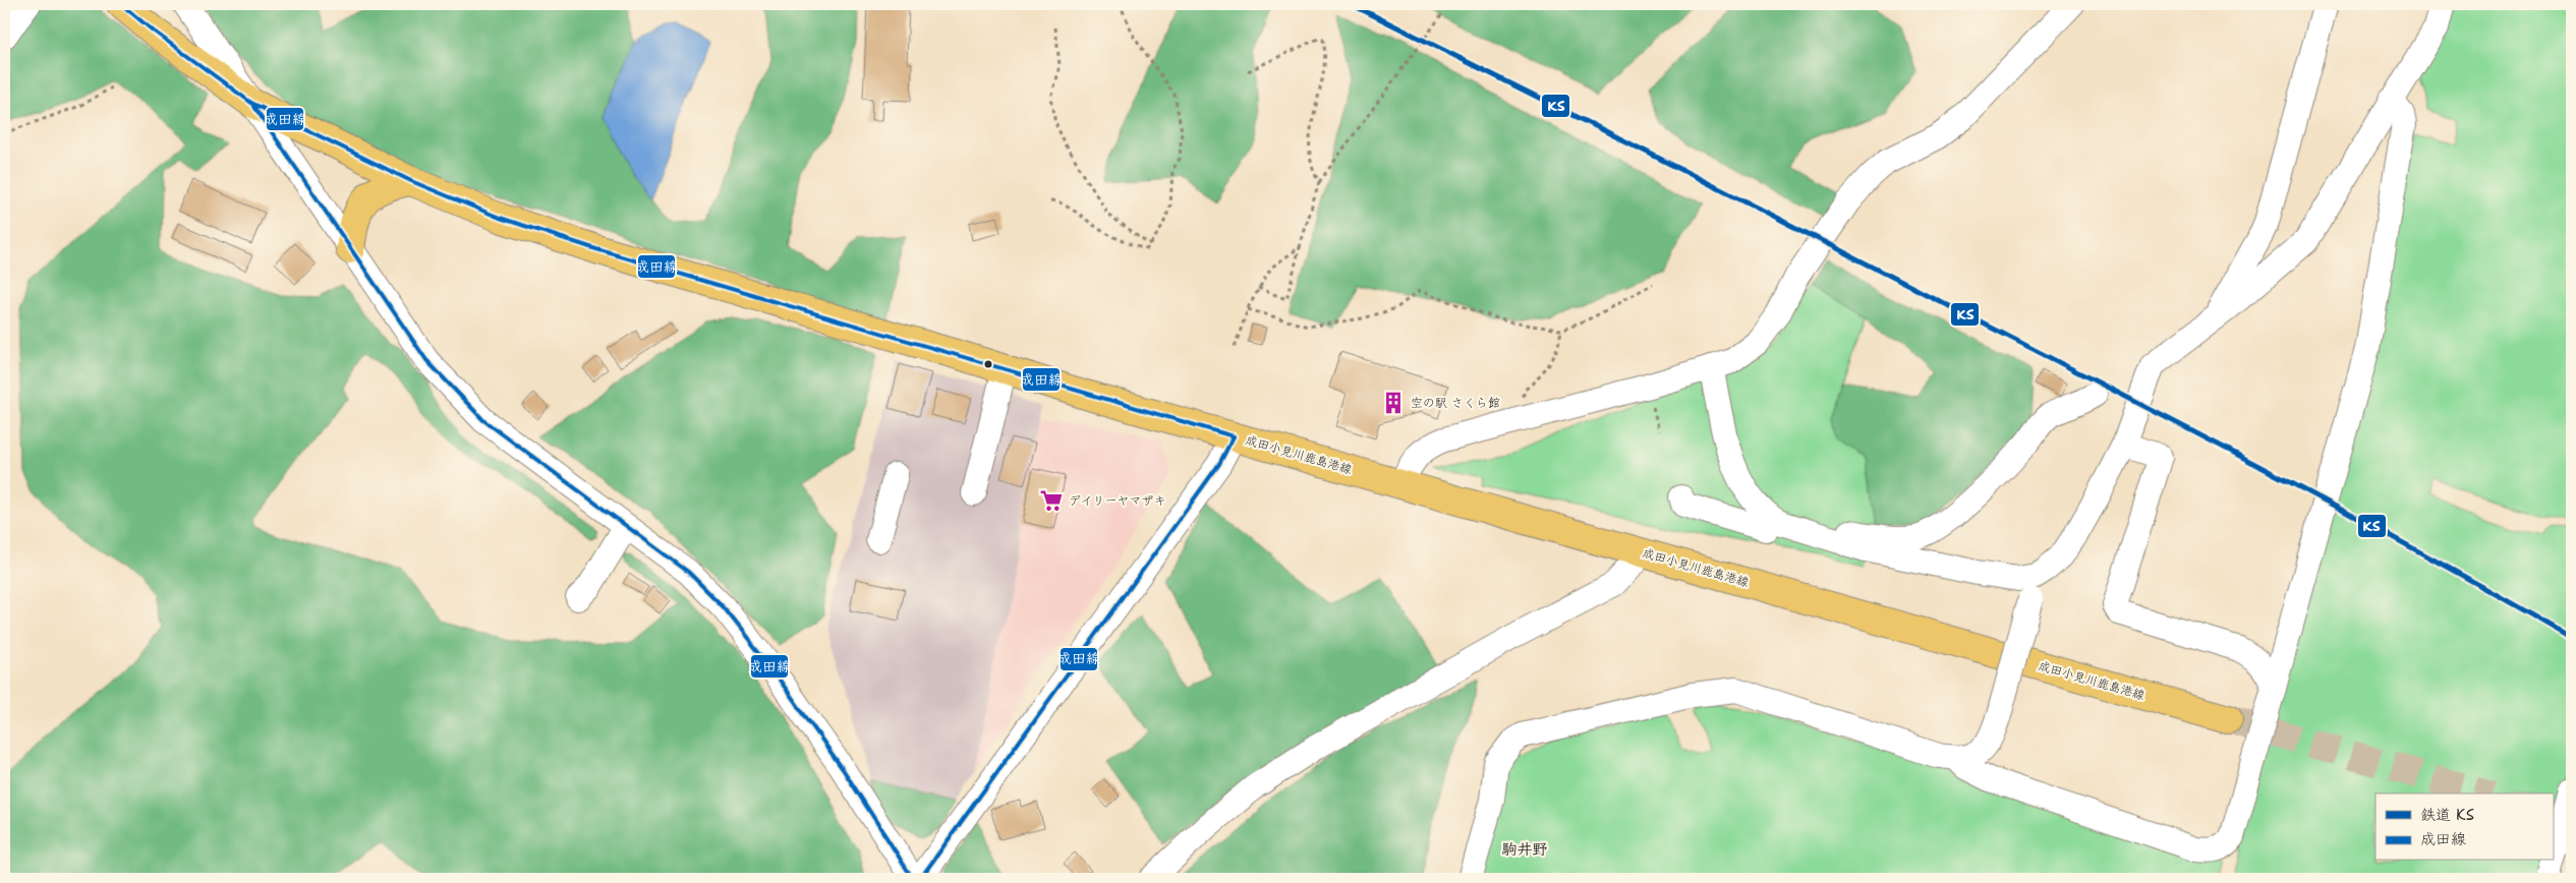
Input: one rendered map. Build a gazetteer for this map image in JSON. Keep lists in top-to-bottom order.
{
  "streets": {
    "main road": ["成田小見川鹿島港線"]
  },
  "districts": ["駒井野"],
  "places": {
    "building": ["空の駅 さくら館"],
    "supermarket": ["デイリーヤマザキ"]
  },
  "lines": ["rail line KS", "transit line 成田線"],
  "legend": ["鉄道 KS", "成田線"]
}
